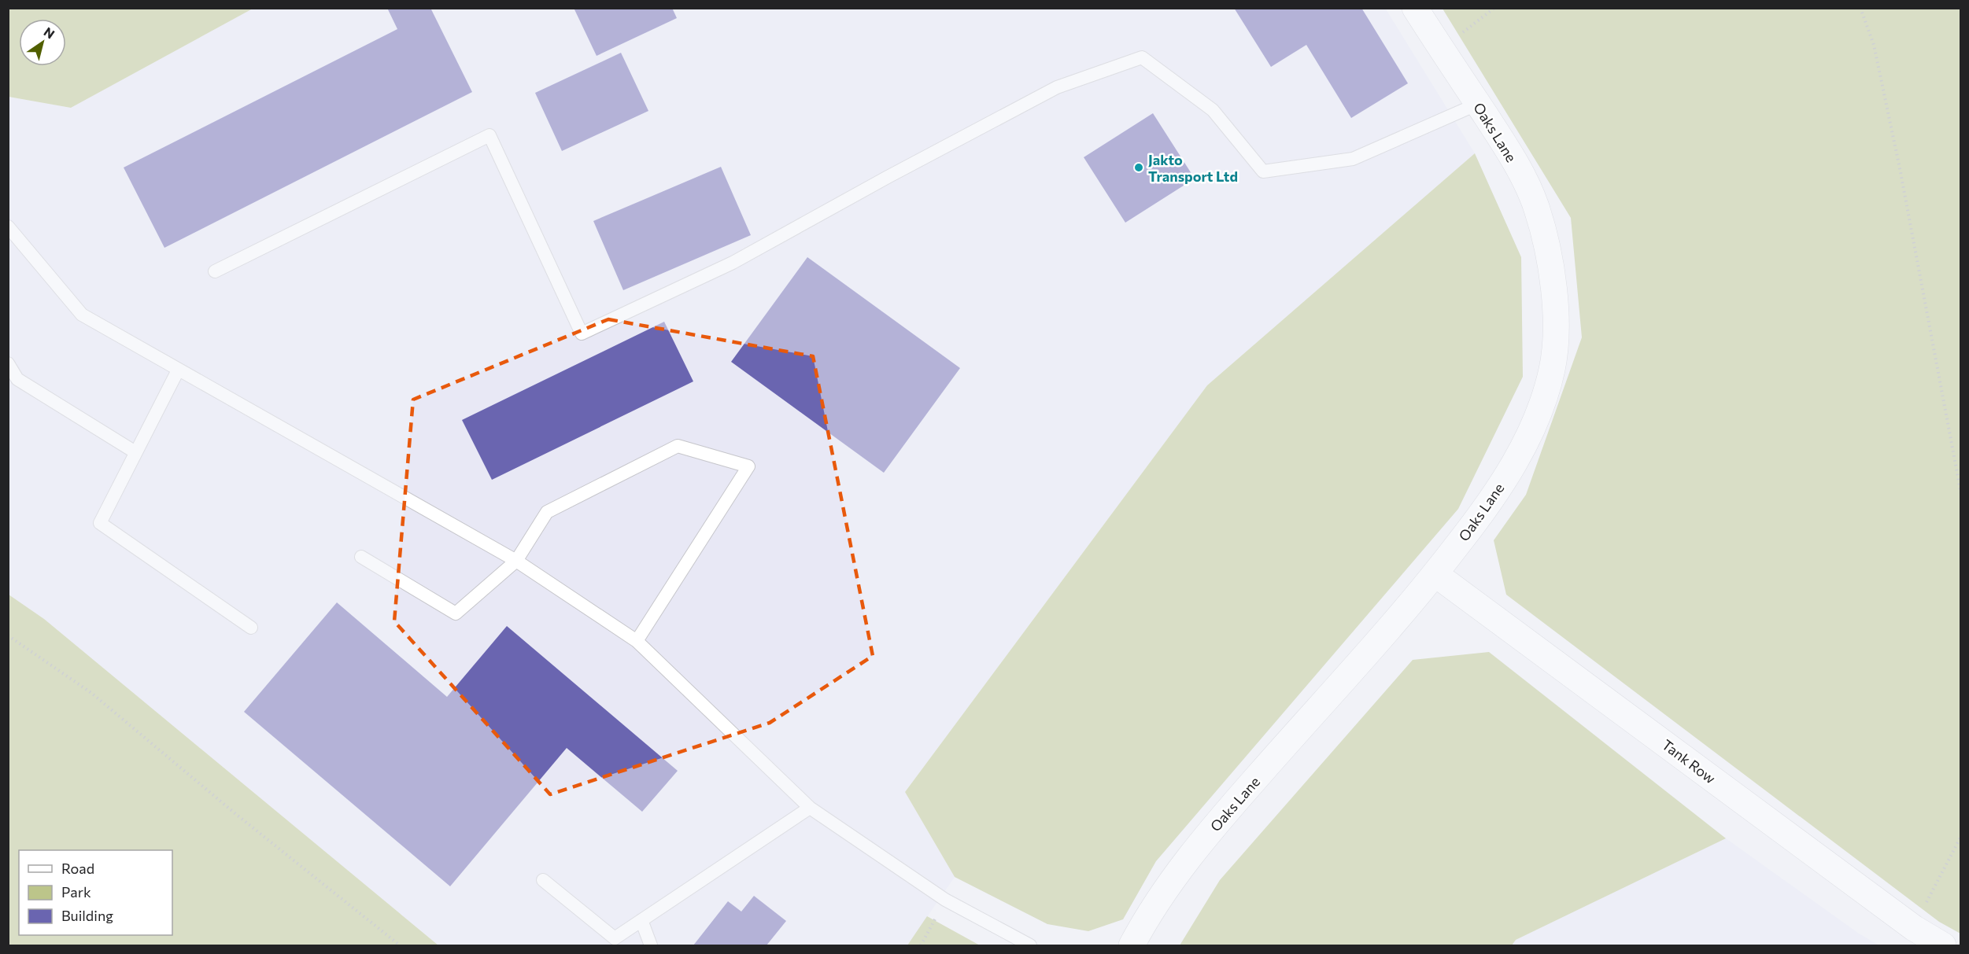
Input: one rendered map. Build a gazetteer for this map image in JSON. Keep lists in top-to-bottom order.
{
  "streets": {
    "street": ["Oaks Lane", "Tank Row"]
  },
  "crossings": [
    ["Oaks Lane", "Tank Row"]
  ],
  "places": ["Jakto Transport Ltd"],
  "legend": ["Road", "Park", "Building"],
  "north": "top right"
}
